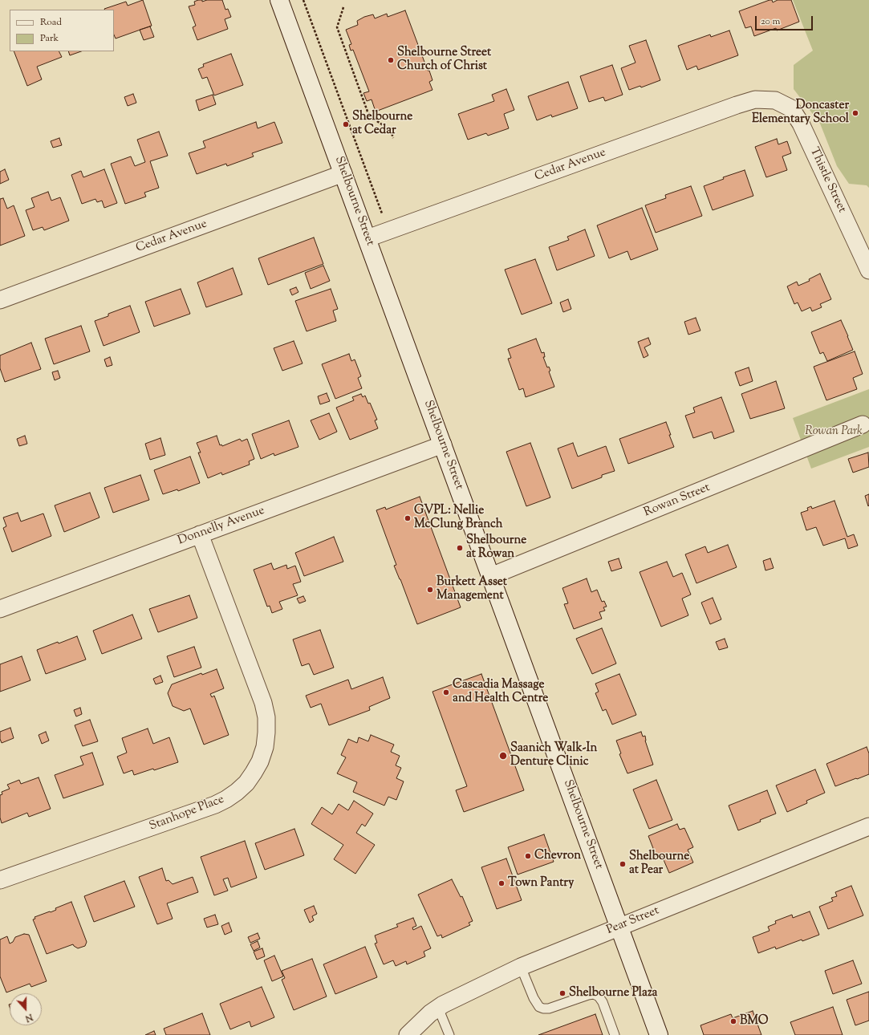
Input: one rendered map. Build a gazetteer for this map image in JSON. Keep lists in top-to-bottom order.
{
  "streets": {
    "main road": ["Shelbourne Street"],
    "street": [
      "Cedar Avenue",
      "Thistle Street",
      "Rowan Street",
      "Donnelly Avenue",
      "Stanhope Place",
      "Pear Street"
    ]
  },
  "crossings": [
    ["Cedar Avenue", "Thistle Street"],
    ["Cedar Avenue", "Shelbourne Street"],
    ["Shelbourne Street", "Rowan Street"],
    ["Shelbourne Street", "Donnelly Avenue"],
    ["Shelbourne Street", "Pear Street"],
    ["Donnelly Avenue", "Stanhope Place"]
  ],
  "parks": ["Rowan Park"],
  "places": [
    "Shelbourne Street Church of Christ",
    "Doncaster Elementary School",
    "Shelbourne at Cedar",
    "GVPL: Nellie McClung Branch",
    "Shelbourne at Rowan",
    "Burkett Asset Management",
    "Cascadia Massage and Health Centre",
    "Saanich Walk-In Denture Clinic",
    "Chevron",
    "Shelbourne at Pear",
    "Town Pantry",
    "Shelbourne Plaza",
    "BMO"
  ],
  "legend": ["Road", "Park"],
  "scale_bar": "20 m",
  "north": "bottom"
}
